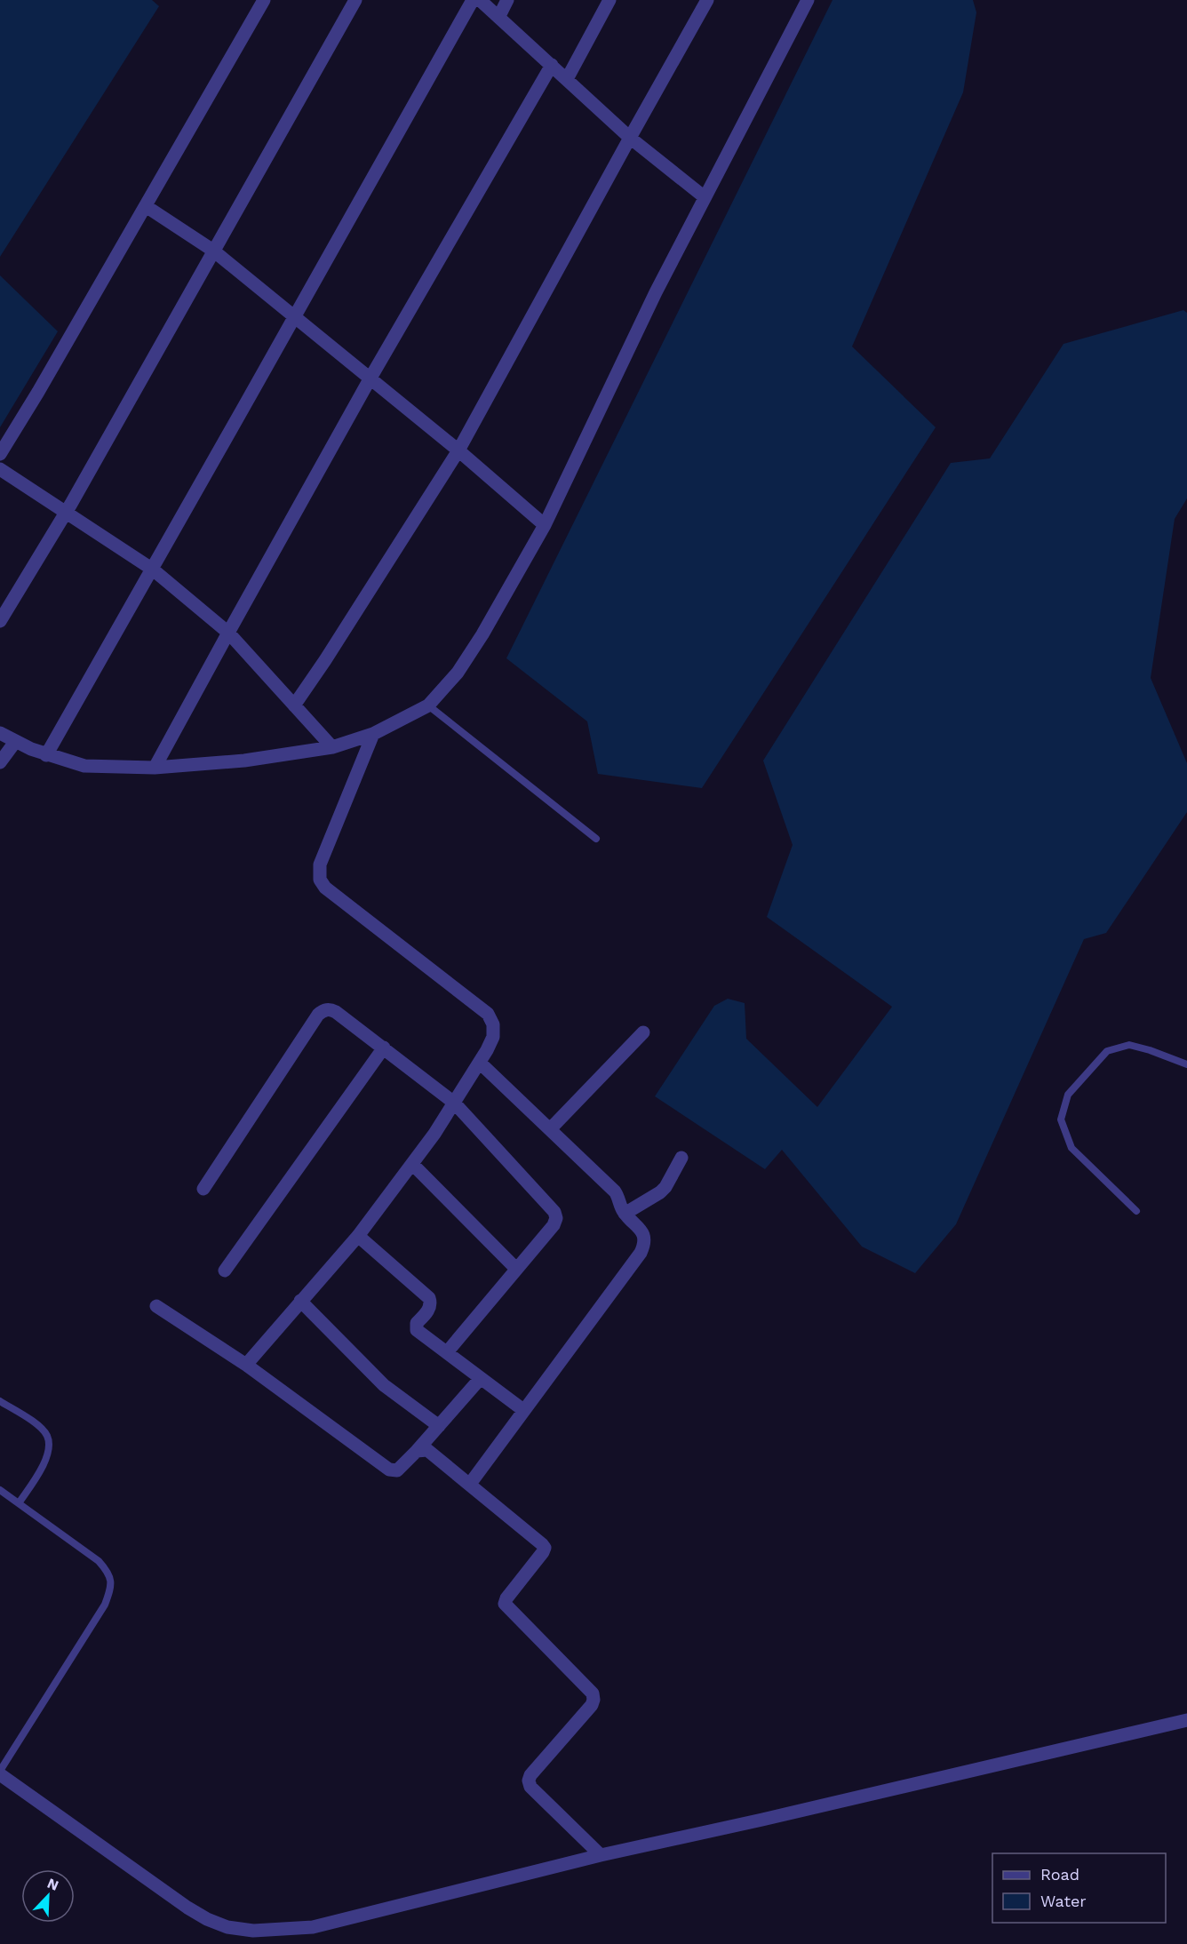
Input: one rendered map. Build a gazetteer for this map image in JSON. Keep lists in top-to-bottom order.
{
  "legend": ["Road", "Water"],
  "north": "top right"
}
